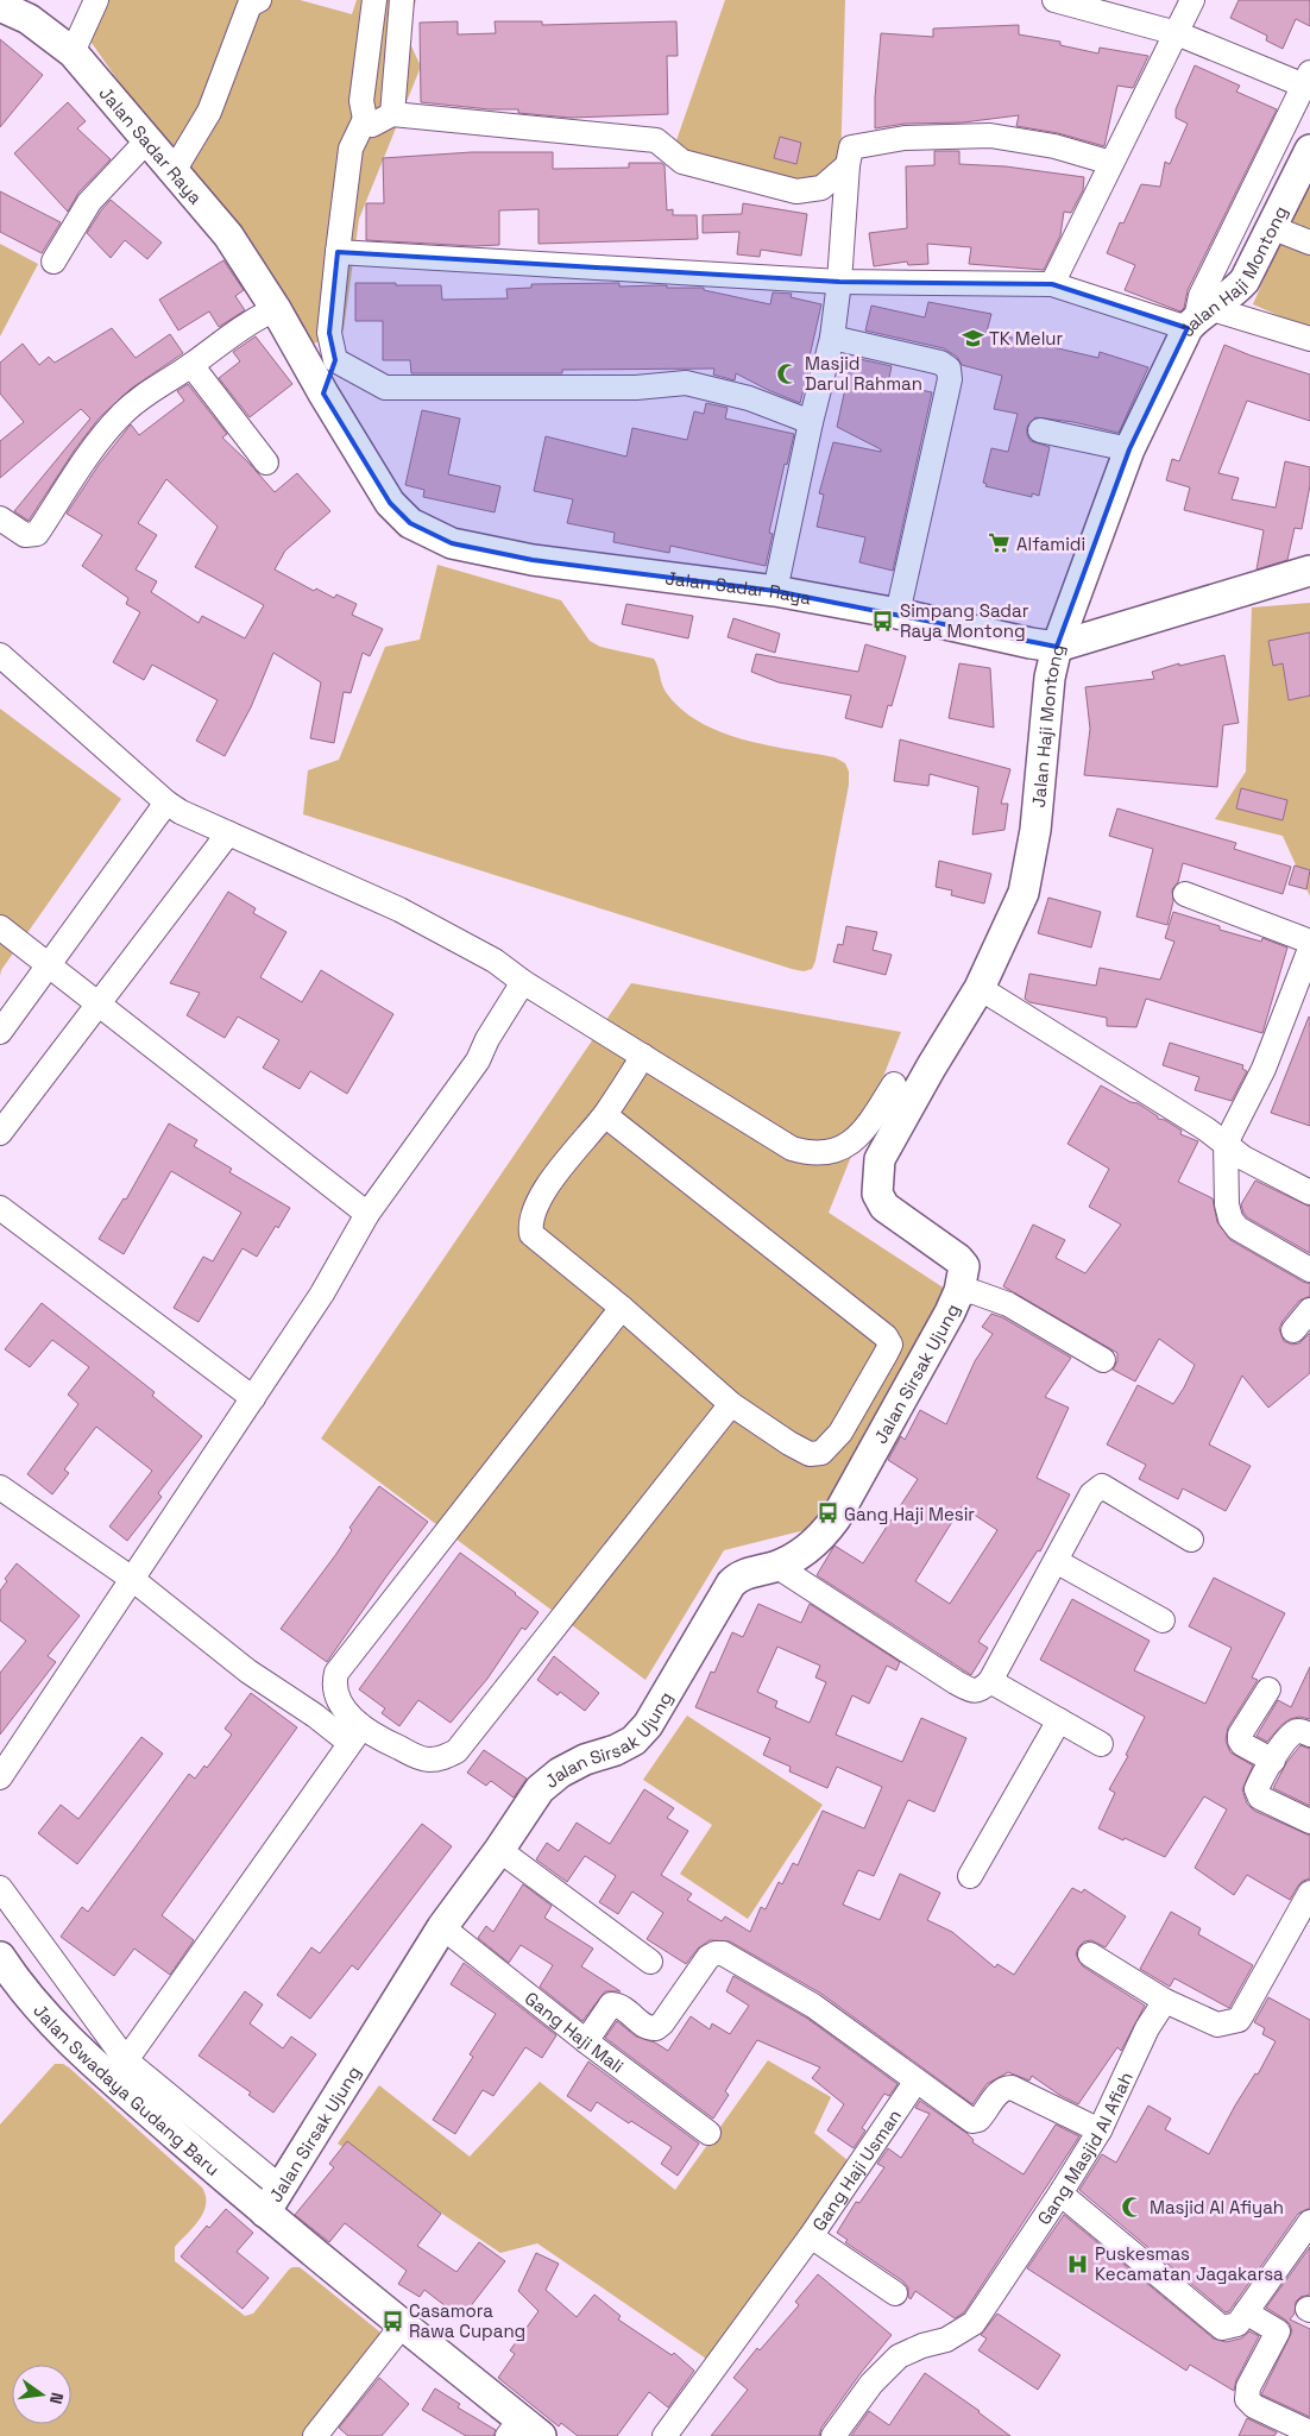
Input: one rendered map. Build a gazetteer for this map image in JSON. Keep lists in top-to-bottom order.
{
  "streets": {
    "street": [
      "Jalan Sadar Raya",
      "Jalan Haji Montong",
      "Jalan Sirsak Ujung",
      "Gang Haji Mali",
      "Jalan Swadaya Gudang Baru",
      "Gang Masjid Al Afiah",
      "Gang Haji Usman"
    ]
  },
  "crossings": [
    ["Jalan Sadar Raya", "Jalan Haji Montong"],
    ["Jalan Haji Montong", "Jalan Sirsak Ujung"],
    ["Jalan Sirsak Ujung", "Gang Haji Mali"],
    ["Jalan Sirsak Ujung", "Jalan Swadaya Gudang Baru"]
  ],
  "places": {
    "school or university": ["TK Melur"],
    "mosque": ["Masjid Darul Rahman", "Masjid Al Afiyah"],
    "supermarket": ["Alfamidi"],
    "bus stop": ["Simpang Sadar Raya Montong", "Gang Haji Mesir", "Casamora Rawa Cupang"],
    "hospital": ["Puskesmas Kecamatan Jagakarsa"]
  },
  "north": "right"
}
